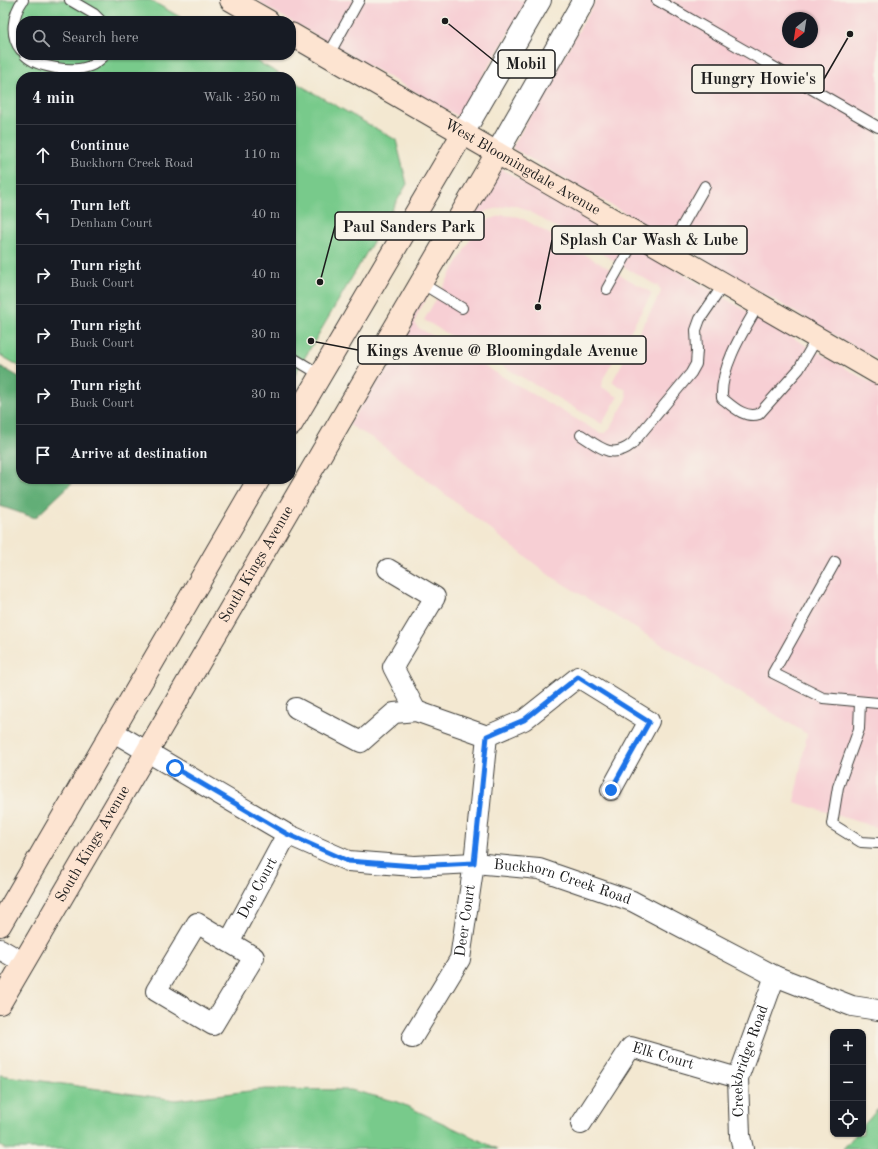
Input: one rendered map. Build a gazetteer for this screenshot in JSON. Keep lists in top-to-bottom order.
{
  "streets": {
    "main road": ["West Bloomingdale Avenue", "South Kings Avenue"],
    "street": [
      "Buckhorn Creek Road",
      "Doe Court",
      "Deer Court",
      "Elk Court",
      "Creekbridge Road"
    ]
  },
  "crossings": [
    ["West Bloomingdale Avenue", "South Kings Avenue"],
    ["South Kings Avenue", "Buckhorn Creek Road"],
    ["Buckhorn Creek Road", "Doe Court"],
    ["Buckhorn Creek Road", "Deer Court"],
    ["Buckhorn Creek Road", "Creekbridge Road"],
    ["Elk Court", "Creekbridge Road"]
  ],
  "places": [
    "Mobil",
    "Hungry Howie's",
    "Paul Sanders Park",
    "Splash Car Wash & Lube",
    "Kings Avenue @ Bloomingdale Avenue"
  ],
  "north": "bottom left",
  "page": {
    "search": "Search here",
    "heading": ["4 min", "Walk · 250 m"],
    "list": [
      ["Continue", "Buckhorn Creek Road", "110 m"],
      ["Turn left", "Denham Court", "40 m"],
      ["Turn right", "Buck Court", "40 m"],
      ["Turn right", "Buck Court", "30 m"],
      ["Turn right", "Buck Court", "30 m"],
      "Arrive at destination"
    ],
    "map_buttons": ["+", "−"]
  }
}
